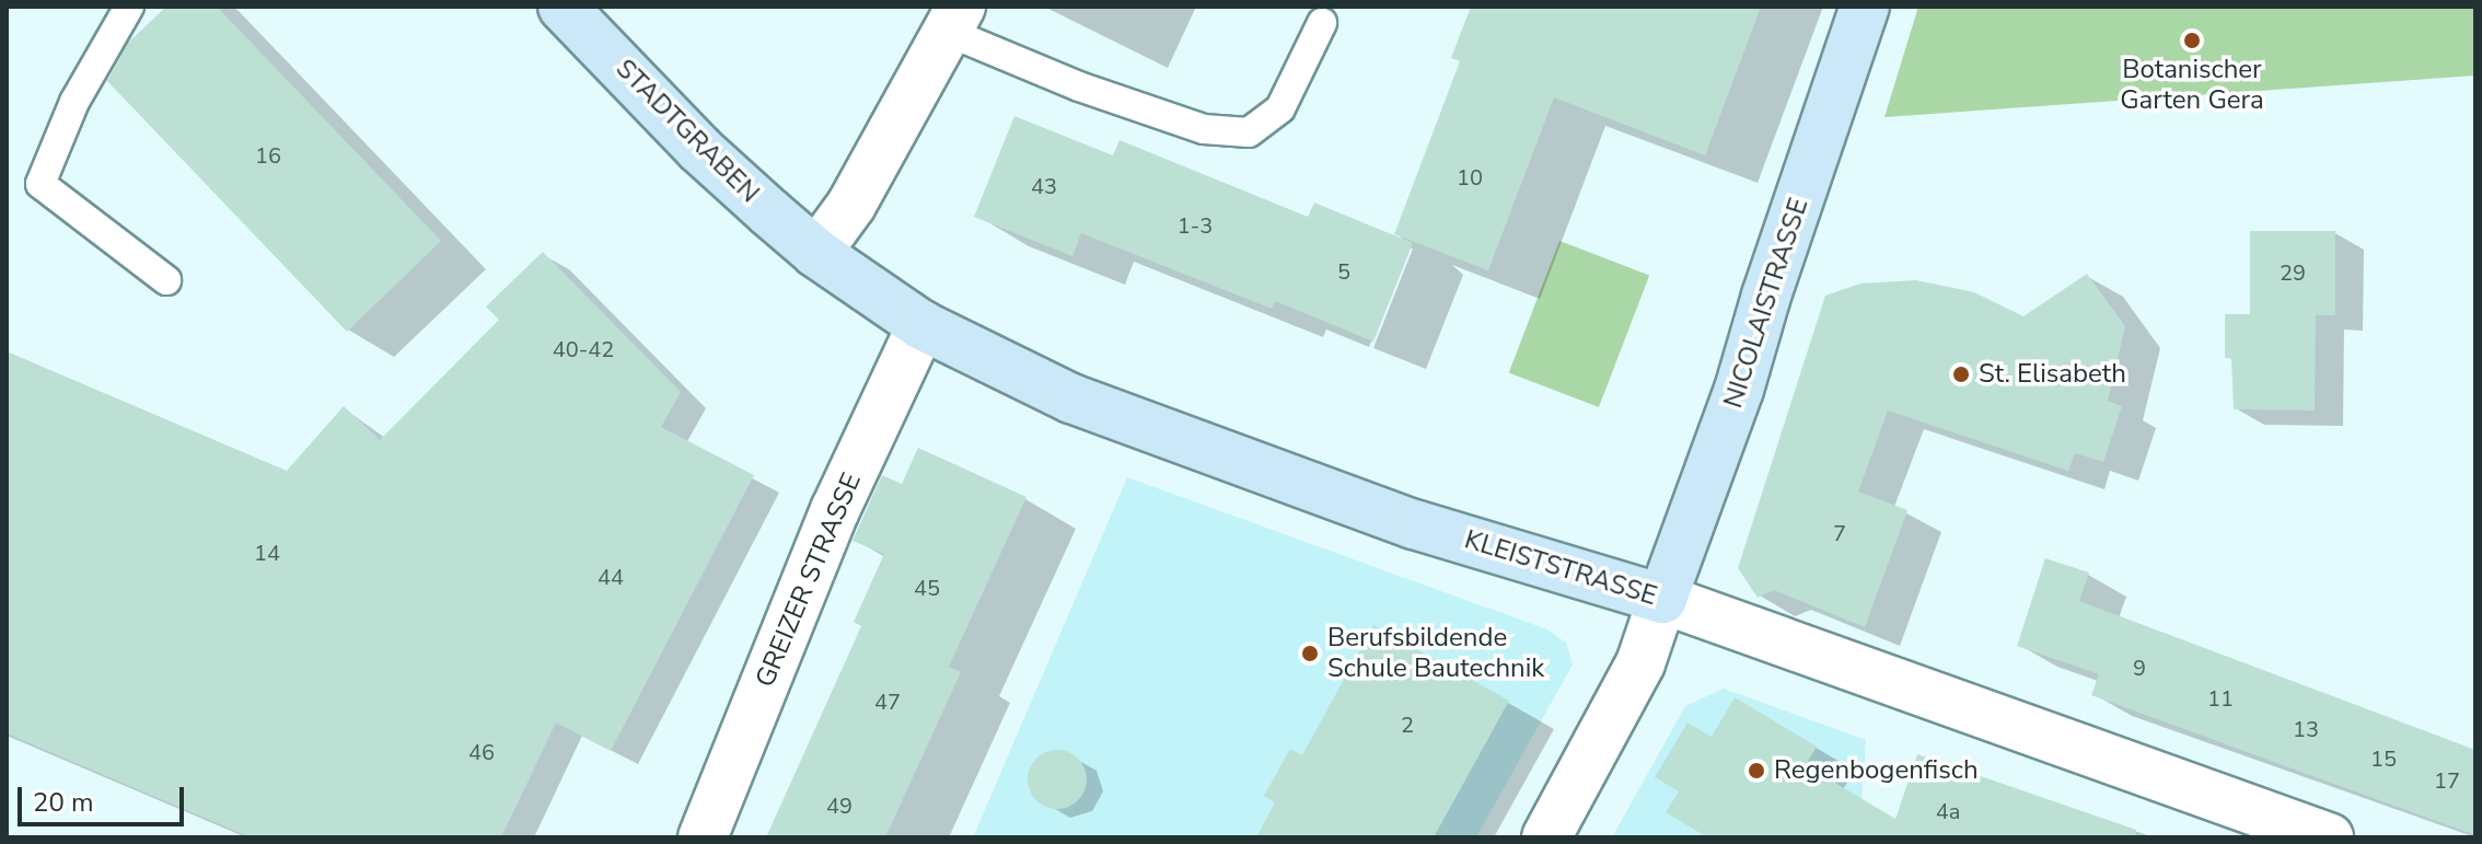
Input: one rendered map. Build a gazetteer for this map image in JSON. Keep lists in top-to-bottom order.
{
  "streets": {
    "main road": ["STADTGRABEN", "NICOLAISTRASSE", "KLEISTSTRASSE"],
    "street": ["GREIZER STRASSE"]
  },
  "crossings": [
    ["STADTGRABEN", "KLEISTSTRASSE"],
    ["NICOLAISTRASSE", "KLEISTSTRASSE"],
    ["KLEISTSTRASSE", "GREIZER STRASSE"]
  ],
  "places": [
    "Botanischer Garten Gera",
    "St. Elisabeth",
    "Berufsbildende Schule Bautechnik",
    "Regenbogenfisch"
  ],
  "house_numbers": [
    "16",
    "10",
    "43",
    "1-3",
    "5",
    "29",
    "40-42",
    "7",
    "14",
    "44",
    "45",
    "9",
    "11",
    "47",
    "2",
    "13",
    "46",
    "15",
    "17",
    "49",
    "4a"
  ],
  "scale_bar": "20 m"
}
